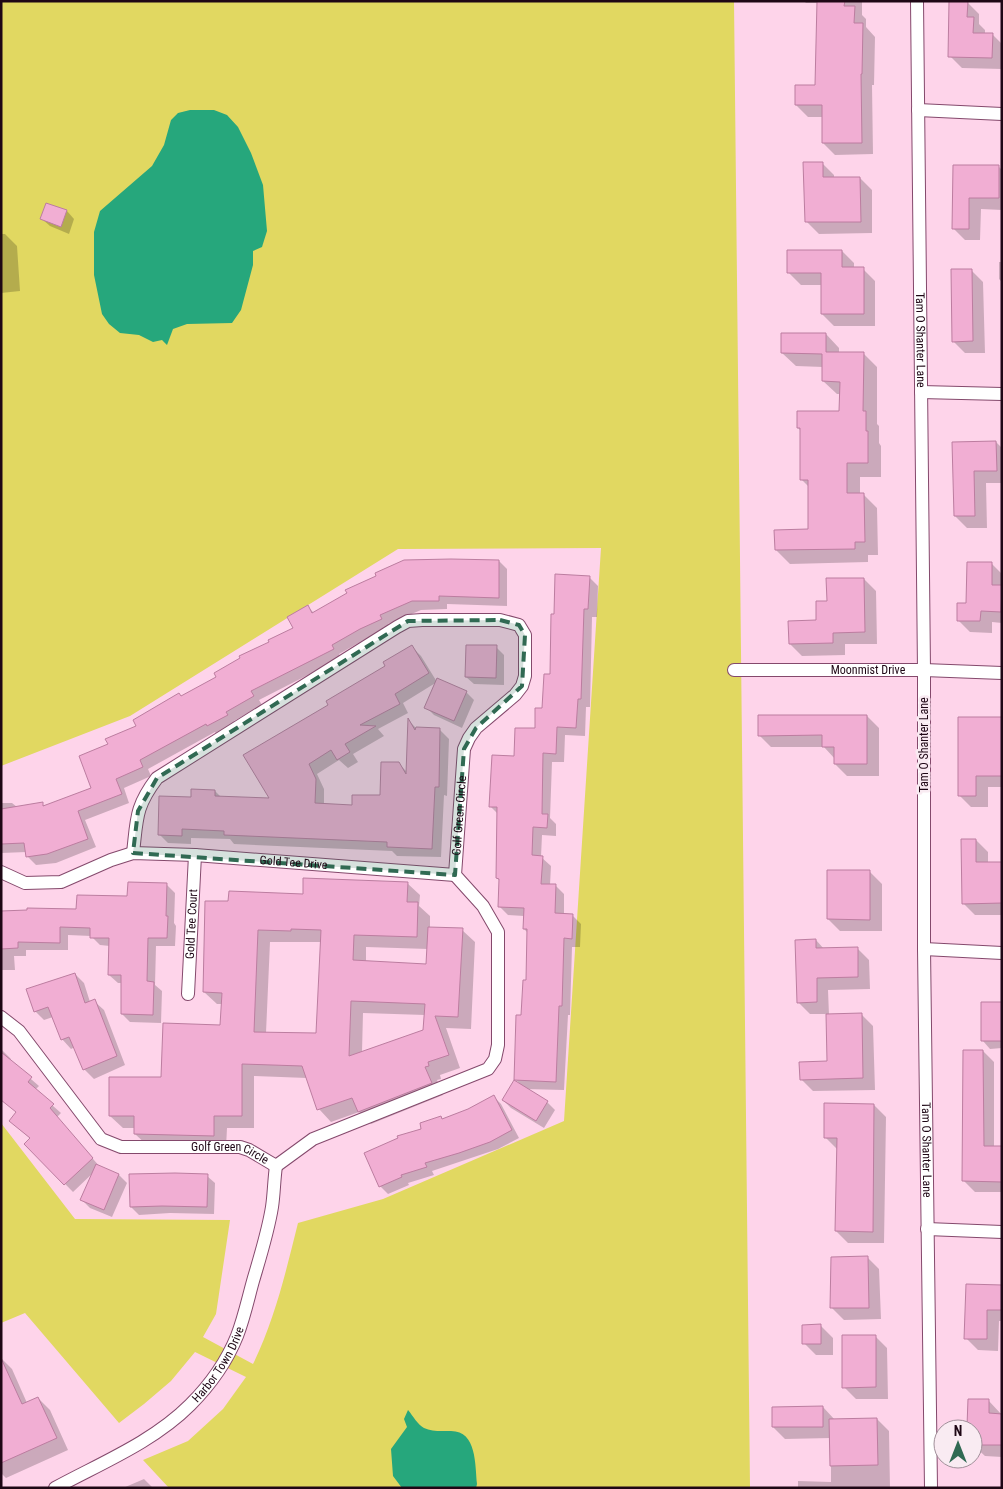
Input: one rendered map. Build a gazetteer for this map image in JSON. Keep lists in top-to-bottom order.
{
  "streets": {
    "street": [
      "Tam O Shanter Lane",
      "Moonmist Drive",
      "Golf Green Circle",
      "Gold Tee Drive",
      "Gold Tee Court",
      "Harbor Town Drive"
    ]
  },
  "crossings": [
    ["Tam O Shanter Lane", "Moonmist Drive"],
    ["Golf Green Circle", "Gold Tee Drive"],
    ["Golf Green Circle", "Harbor Town Drive"],
    ["Gold Tee Drive", "Gold Tee Court"]
  ],
  "north": "top"
}
